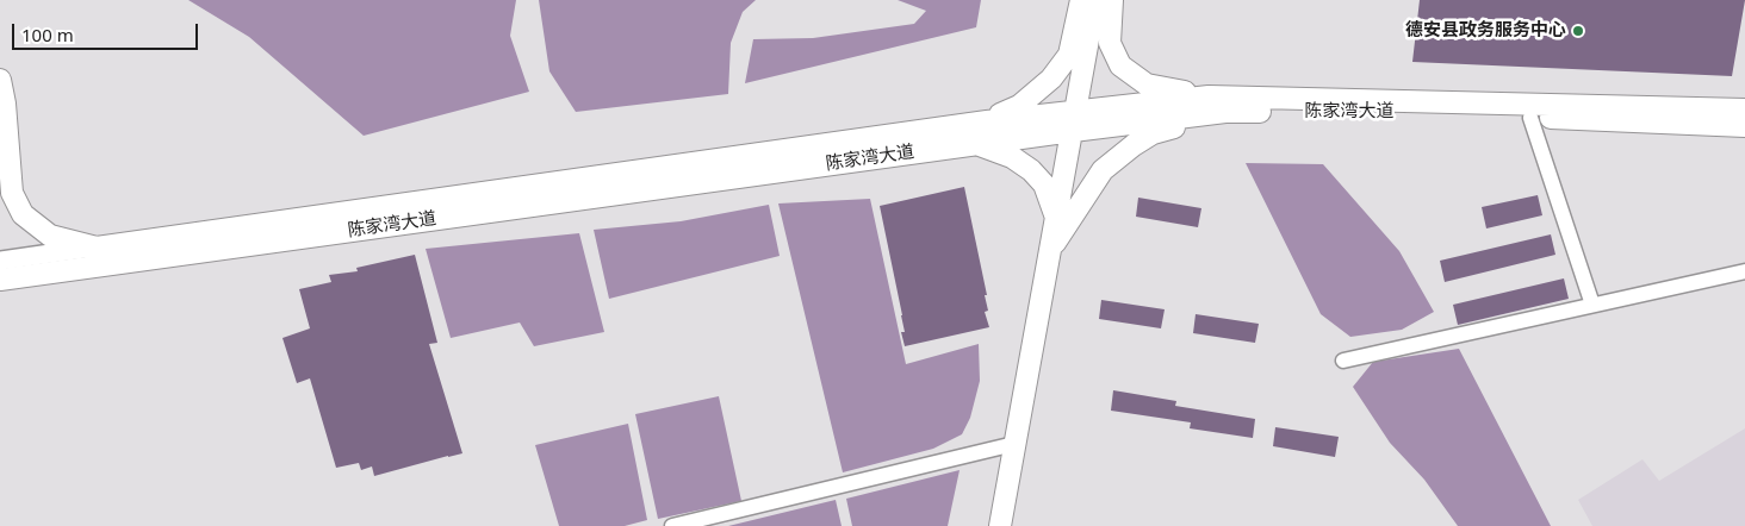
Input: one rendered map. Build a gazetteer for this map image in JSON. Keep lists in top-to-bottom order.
{
  "streets": {
    "main road": ["陈家湾大道"]
  },
  "places": ["德安县政务服务中心"],
  "scale_bar": "100 m"
}
